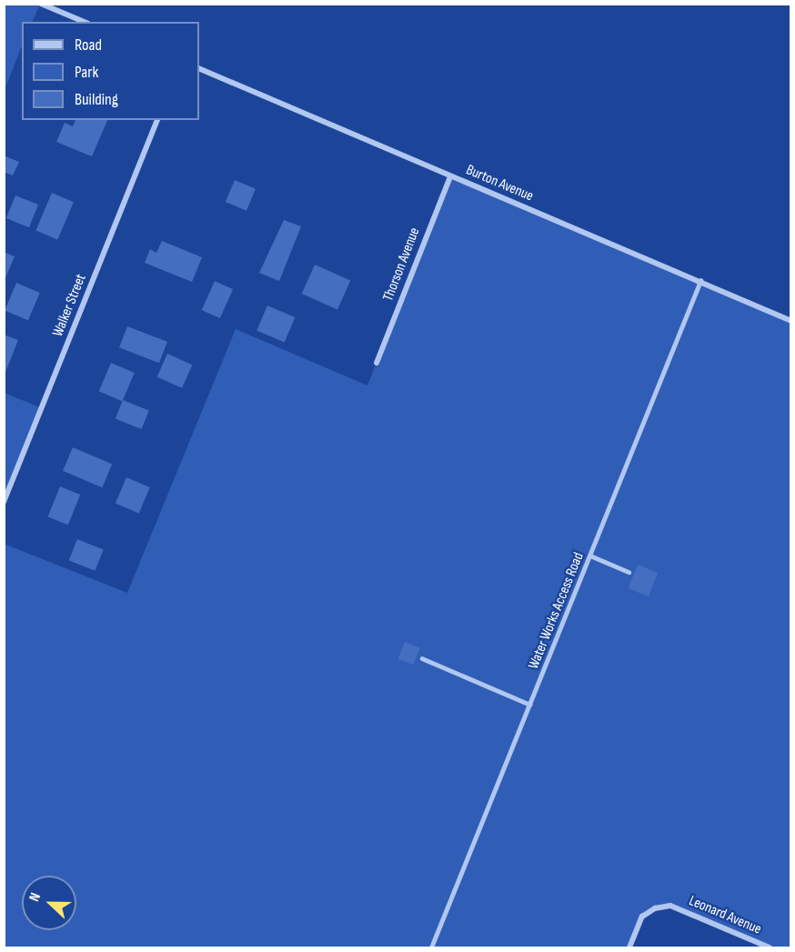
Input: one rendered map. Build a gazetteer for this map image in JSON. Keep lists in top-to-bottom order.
{
  "streets": {
    "street": [
      "Burton Avenue",
      "Thorson Avenue",
      "Walker Street",
      "Leonard Avenue"
    ],
    "lane": ["Water Works Access Road"]
  },
  "crossings": [
    ["Burton Avenue", "Thorson Avenue"],
    ["Burton Avenue", "Water Works Access Road"]
  ],
  "legend": ["Road", "Park", "Building"],
  "north": "left"
}
